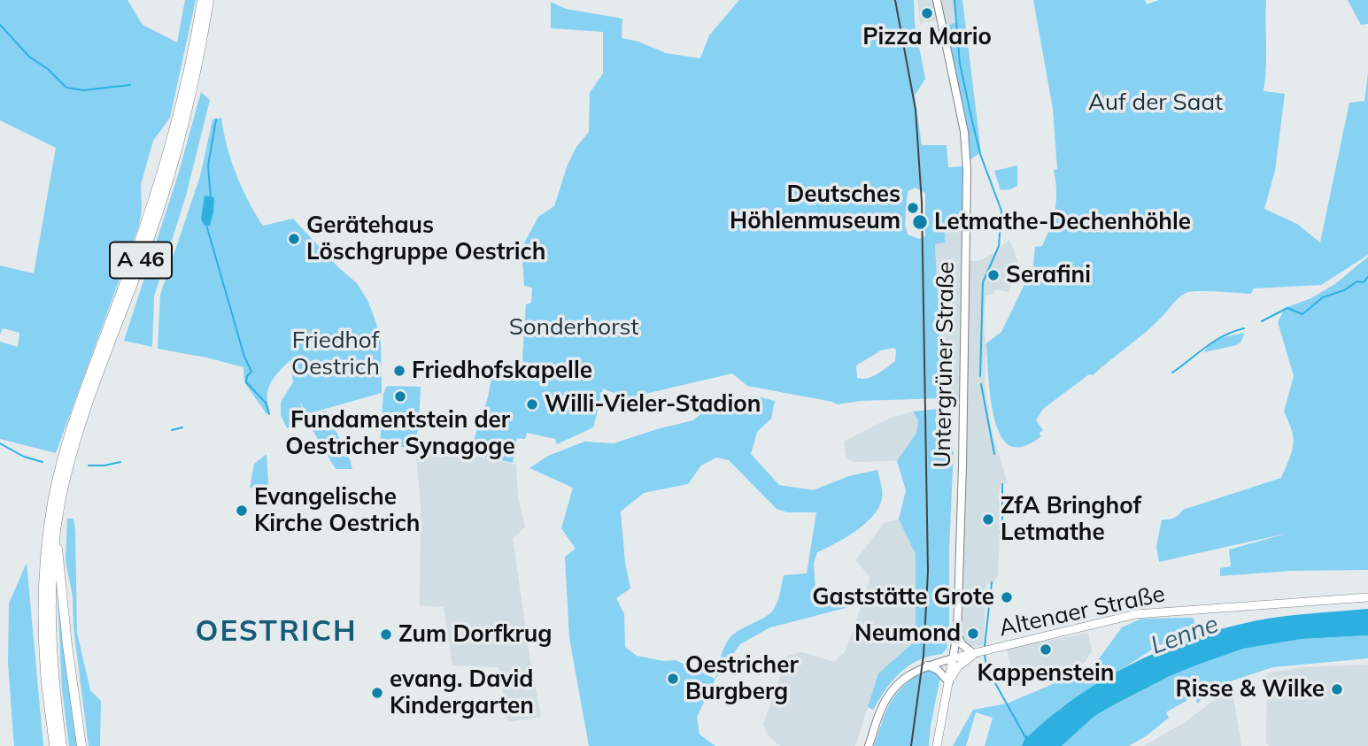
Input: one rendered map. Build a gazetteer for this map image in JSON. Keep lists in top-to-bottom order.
{
  "streets": {
    "highway": ["A 46"],
    "main road": ["Untergrüner Straße", "Altenaer Straße"]
  },
  "crossings": [
    ["Untergrüner Straße", "Altenaer Straße"]
  ],
  "districts": ["OESTRICH"],
  "water": ["Lenne"],
  "parks": ["Auf der Saat", "Sonderhorst", "Friedhof Oestrich"],
  "places": [
    "Pizza Mario",
    "Deutsches Höhlenmuseum",
    "Letmathe-Dechenhöhle",
    "Gerätehaus Löschgruppe Oestrich",
    "Serafini",
    "Friedhofskapelle",
    "Fundamentstein der Oestricher Synagoge",
    "Willi-Vieler-Stadion",
    "Evangelische Kirche Oestrich",
    "ZfA Bringhof Letmathe",
    "Gaststätte Grote",
    "Neumond",
    "Zum Dorfkrug",
    "Kappenstein",
    "Oestricher Burgberg",
    "Risse & Wilke",
    "evang. David Kindergarten"
  ]
}
